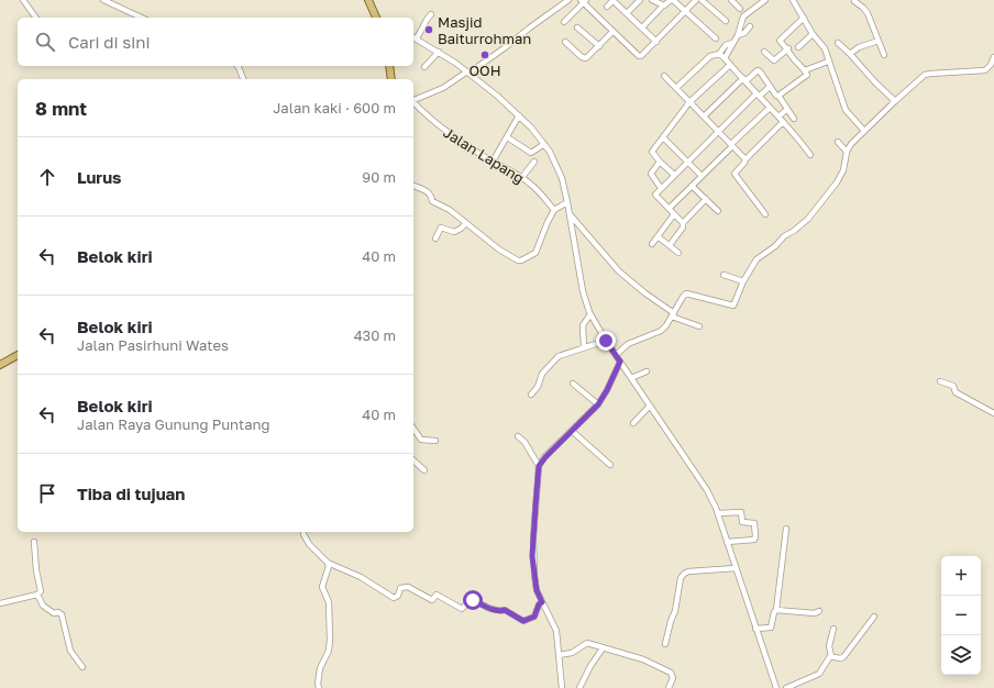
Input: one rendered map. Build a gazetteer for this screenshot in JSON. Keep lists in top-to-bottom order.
{
  "streets": {
    "street": ["Jalan Lapang"]
  },
  "places": ["Masjid Baiturrohman", "OOH"],
  "page": {
    "search": "Cari di sini",
    "heading": ["8 mnt", "Jalan kaki · 600 m"],
    "list": [
      ["Lurus", "90 m"],
      ["Belok kiri", "40 m"],
      ["Belok kiri", "Jalan Pasirhuni Wates", "430 m"],
      ["Belok kiri", "Jalan Raya Gunung Puntang", "40 m"],
      "Tiba di tujuan"
    ],
    "map_buttons": ["+", "−"]
  }
}
